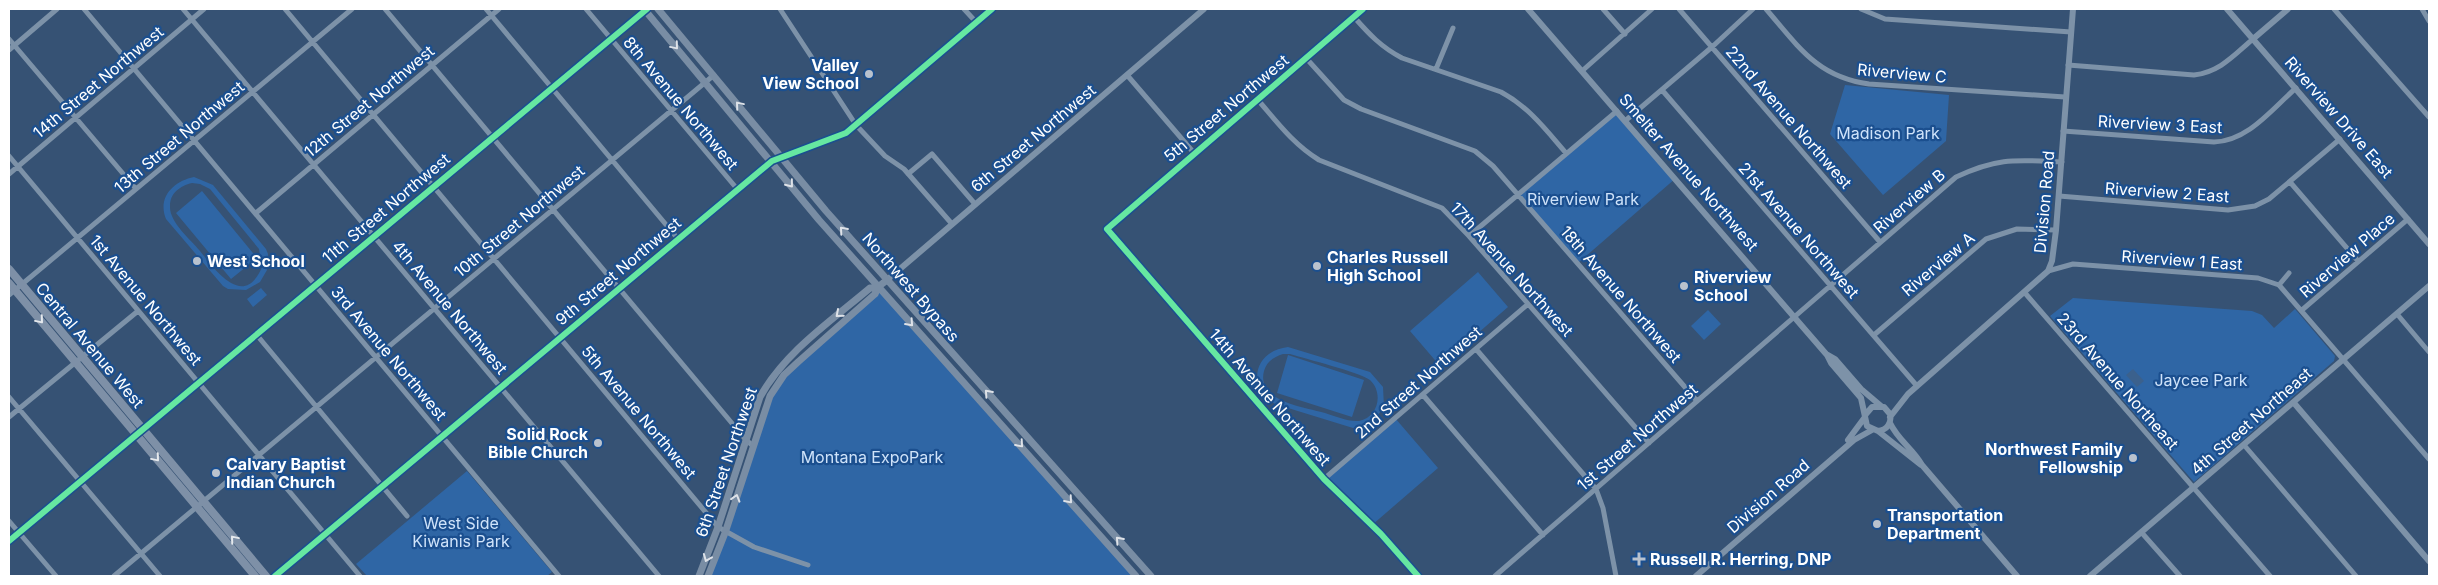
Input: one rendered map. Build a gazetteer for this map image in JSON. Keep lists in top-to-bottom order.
{
  "streets": {
    "highway": ["Central Avenue West"],
    "main road": ["6th Street Northwest", "Northwest Bypass"],
    "street": [
      "Riverview C",
      "14th Street Northwest",
      "12th Street Northwest",
      "8th Avenue Northwest",
      "5th Street Northwest",
      "22nd Avenue Northwest",
      "Riverview Drive East",
      "Riverview 3 East",
      "13th Street Northwest",
      "Smelter Avenue Northwest",
      "Riverview 2 East",
      "Riverview B",
      "Division Road",
      "11th Street Northwest",
      "10th Street Northwest",
      "21st Avenue Northwest",
      "Riverview Place",
      "Riverview 1 East",
      "Riverview A",
      "17th Avenue Northwest",
      "9th Street Northwest",
      "18th Avenue Northwest",
      "1st Avenue Northwest",
      "4th Avenue Northwest",
      "3rd Avenue Northwest",
      "23rd Avenue Northeast",
      "2nd Street Northwest",
      "14th Avenue Northwest",
      "5th Avenue Northwest",
      "4th Street Northeast",
      "1st Street Northwest"
    ]
  },
  "crossings": [
    ["Riverview C", "Division Road"],
    ["14th Street Northwest", "1st Avenue Northwest"],
    ["14th Street Northwest", "4th Avenue Northwest"],
    ["14th Street Northwest", "3rd Avenue Northwest"],
    ["12th Street Northwest", "4th Avenue Northwest"],
    ["12th Street Northwest", "3rd Avenue Northwest"],
    ["12th Street Northwest", "5th Avenue Northwest"],
    ["8th Avenue Northwest", "11th Street Northwest"],
    ["8th Avenue Northwest", "10th Street Northwest"],
    ["8th Avenue Northwest", "9th Street Northwest"],
    ["5th Street Northwest", "17th Avenue Northwest"],
    ["5th Street Northwest", "18th Avenue Northwest"],
    ["5th Street Northwest", "14th Avenue Northwest"],
    ["22nd Avenue Northwest", "Riverview B"],
    ["Riverview Drive East", "Riverview 3 East"],
    ["Riverview Drive East", "Riverview 2 East"],
    ["Riverview Drive East", "Riverview Place"],
    ["Riverview 3 East", "Division Road"],
    ["13th Street Northwest", "1st Avenue Northwest"],
    ["13th Street Northwest", "4th Avenue Northwest"],
    ["13th Street Northwest", "Central Avenue West"],
    ["13th Street Northwest", "3rd Avenue Northwest"],
    ["13th Street Northwest", "5th Avenue Northwest"],
    ["6th Street Northwest", "Northwest Bypass"],
    ["6th Street Northwest", "5th Avenue Northwest"],
    ["Smelter Avenue Northwest", "Riverview B"],
    ["Smelter Avenue Northwest", "Division Road"],
    ["Smelter Avenue Northwest", "1st Street Northwest"],
    ["Riverview 2 East", "Division Road"],
    ["Riverview B", "Division Road"],
    ["Riverview B", "21st Avenue Northwest"],
    ["Riverview B", "1st Street Northwest"],
    ["Division Road", "21st Avenue Northwest"],
    ["Division Road", "Riverview 1 East"],
    ["Division Road", "Riverview A"],
    ["Division Road", "23rd Avenue Northeast"],
    ["11th Street Northwest", "Northwest Bypass"],
    ["11th Street Northwest", "1st Avenue Northwest"],
    ["11th Street Northwest", "4th Avenue Northwest"],
    ["11th Street Northwest", "Central Avenue West"],
    ["11th Street Northwest", "3rd Avenue Northwest"],
    ["11th Street Northwest", "5th Avenue Northwest"],
    ["10th Street Northwest", "Northwest Bypass"],
    ["10th Street Northwest", "1st Avenue Northwest"],
    ["10th Street Northwest", "4th Avenue Northwest"],
    ["10th Street Northwest", "Central Avenue West"],
    ["10th Street Northwest", "3rd Avenue Northwest"],
    ["10th Street Northwest", "5th Avenue Northwest"],
    ["21st Avenue Northwest", "Riverview A"],
    ["17th Avenue Northwest", "2nd Street Northwest"],
    ["17th Avenue Northwest", "1st Street Northwest"],
    ["9th Street Northwest", "Northwest Bypass"],
    ["9th Street Northwest", "1st Avenue Northwest"],
    ["9th Street Northwest", "4th Avenue Northwest"],
    ["9th Street Northwest", "3rd Avenue Northwest"],
    ["9th Street Northwest", "5th Avenue Northwest"],
    ["18th Avenue Northwest", "1st Street Northwest"],
    ["23rd Avenue Northeast", "4th Street Northeast"],
    ["2nd Street Northwest", "14th Avenue Northwest"]
  ],
  "parks": [
    "Madison Park",
    "Riverview Park",
    "Jaycee Park",
    "Montana ExpoPark",
    "West Side Kiwanis Park"
  ],
  "places": {
    "other": [
      "Valley View School",
      "West School",
      "Charles Russell High School",
      "Riverview School",
      "Solid Rock Bible Church",
      "Northwest Family Fellowship",
      "Calvary Baptist Indian Church",
      "Transportation Department"
    ],
    "health": ["Russell R. Herring, DNP"]
  }
}
